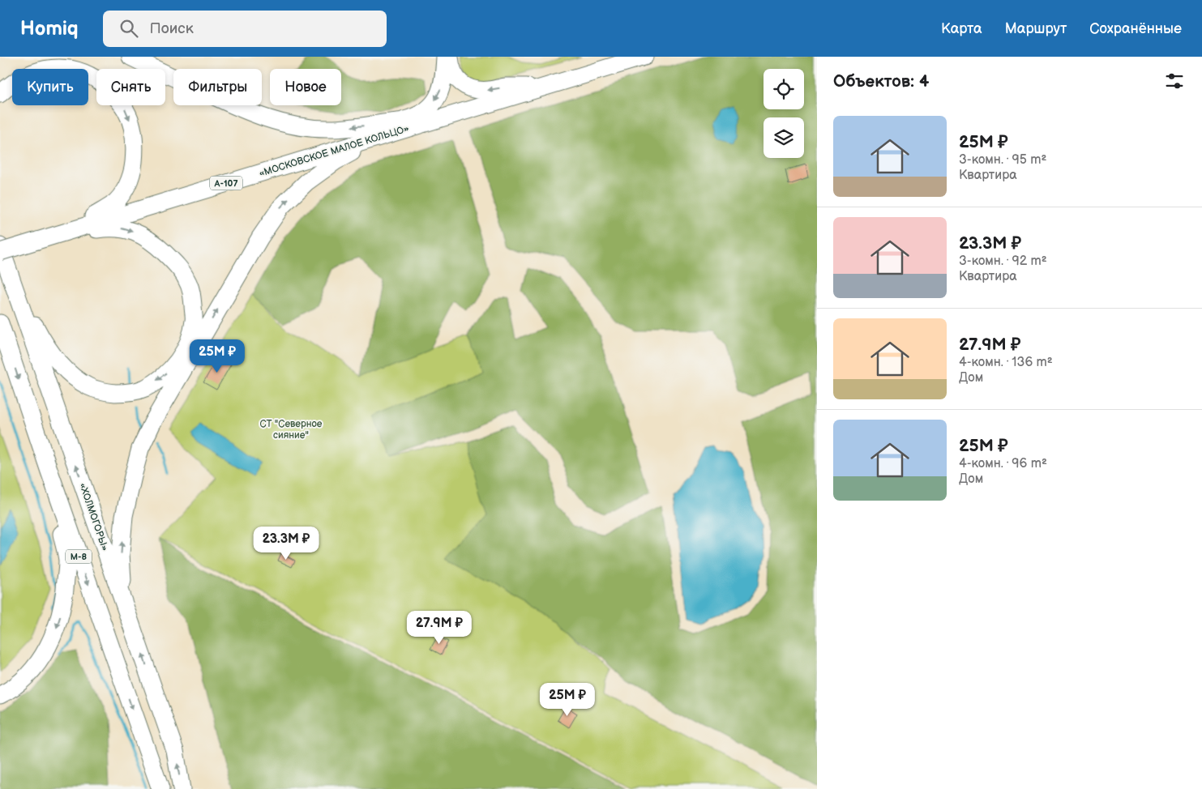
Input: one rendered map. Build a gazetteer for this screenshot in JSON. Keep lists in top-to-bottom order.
{
  "streets": {
    "highway": [
      "«МОСКОВСКОЕ МАЛОЕ КОЛЬЦО»",
      "А-107",
      "«ХОЛМОГОРЫ»",
      "М-8"
    ]
  },
  "parks": ["СТ \"Северное сияние\""],
  "page": {
    "header": "Homiq",
    "search": "Поиск",
    "nav": ["Карта", "Маршрут", "Сохранённые"],
    "heading": "Объектов: 4",
    "chip": [
      "Купить",
      "Снять",
      "Фильтры",
      "Новое"
    ],
    "list": [
      {
        "name": "25M ₽",
        "note": "3-комн. · 95 m² · Квартира"
      },
      {
        "name": "23.3M ₽",
        "note": "3-комн. · 92 m² · Квартира"
      },
      {
        "name": "27.9M ₽",
        "note": "4-комн. · 136 m² · Дом"
      },
      {
        "name": "25M ₽",
        "note": "4-комн. · 96 m² · Дом"
      }
    ],
    "price": [
      "25M ₽",
      "23.3M ₽",
      "27.9M ₽",
      "25M ₽"
    ]
  }
}
